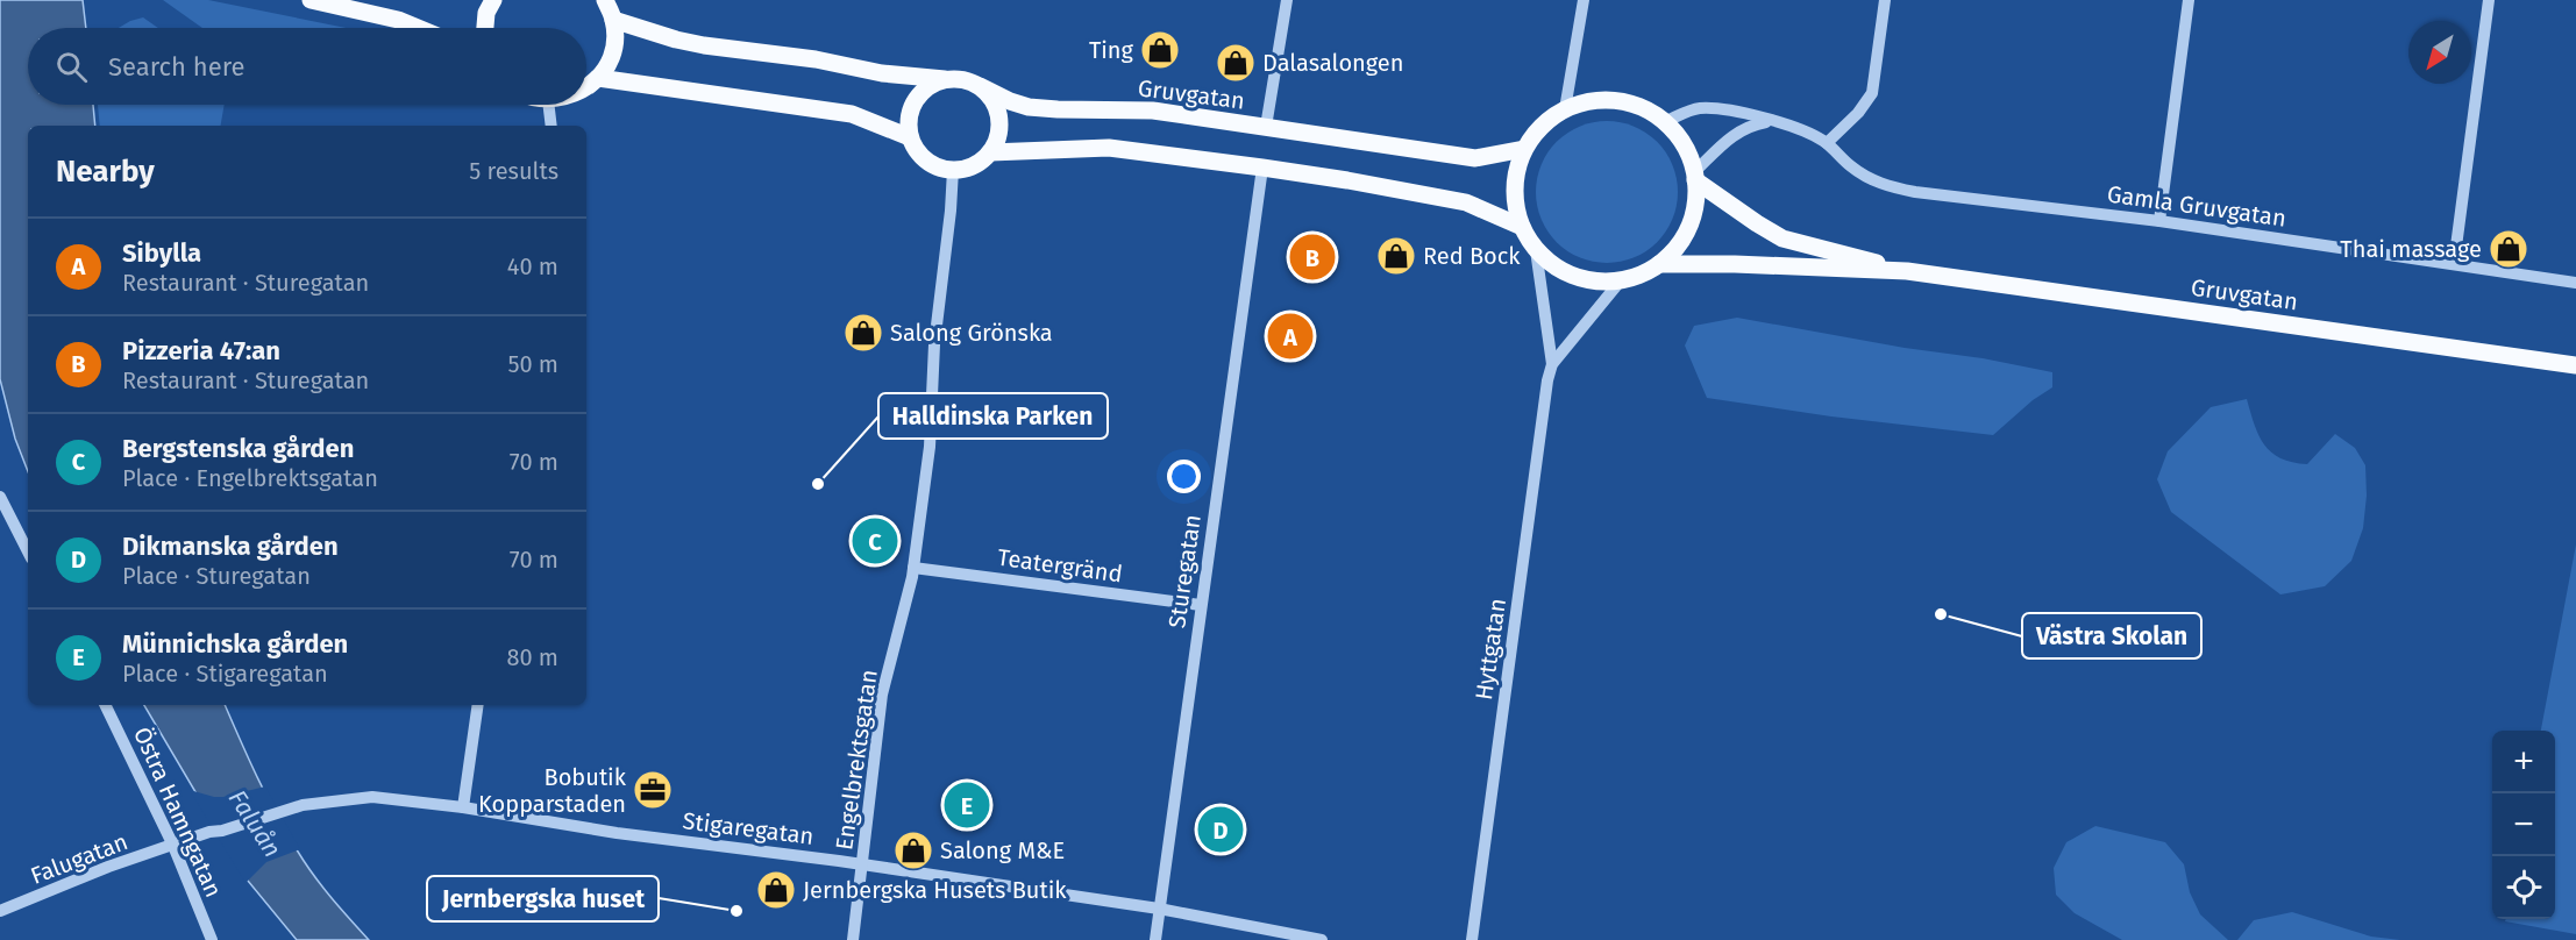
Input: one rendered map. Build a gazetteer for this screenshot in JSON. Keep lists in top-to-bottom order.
{
  "streets": {
    "main road": ["Gruvgatan"],
    "street": [
      "Gamla Gruvgatan",
      "Teatergränd",
      "Sturegatan",
      "Hyttgatan",
      "Engelbrektsgatan",
      "Östra Hamngatan",
      "Stigaregatan",
      "Falugatan"
    ]
  },
  "crossings": [
    ["Gruvgatan", "Gamla Gruvgatan"],
    ["Gruvgatan", "Hyttgatan"],
    ["Gruvgatan", "Engelbrektsgatan"],
    ["Gamla Gruvgatan", "Hyttgatan"],
    ["Teatergränd", "Sturegatan"],
    ["Teatergränd", "Engelbrektsgatan"],
    ["Sturegatan", "Stigaregatan"],
    ["Engelbrektsgatan", "Stigaregatan"],
    ["Östra Hamngatan", "Stigaregatan"],
    ["Östra Hamngatan", "Falugatan"],
    ["Stigaregatan", "Falugatan"]
  ],
  "water": ["Faluån"],
  "places": {
    "shop": [
      "Ting",
      "Dalasalongen",
      "Thai massage",
      "Red Bock",
      "Salong Grönska",
      "Salong M&E",
      "Jernbergska Husets Butik"
    ],
    "other": ["Halldinska Parken", "Västra Skolan", "Jernbergska huset"],
    "office": ["Bobutik Kopparstaden"]
  },
  "north": "bottom left",
  "page": {
    "search": "Search here",
    "heading": ["Nearby", "5 results"],
    "list": [
      {
        "mark": "A",
        "name": "Sibylla",
        "note": "Restaurant · Sturegatan",
        "value": "40 m"
      },
      {
        "mark": "B",
        "name": "Pizzeria 47:an",
        "note": "Restaurant · Sturegatan",
        "value": "50 m"
      },
      {
        "mark": "C",
        "name": "Bergstenska gården",
        "note": "Place · Engelbrektsgatan",
        "value": "70 m"
      },
      {
        "mark": "D",
        "name": "Dikmanska gården",
        "note": "Place · Sturegatan",
        "value": "70 m"
      },
      {
        "mark": "E",
        "name": "Münnichska gården",
        "note": "Place · Stigaregatan",
        "value": "80 m"
      }
    ],
    "pins": [
      "B",
      "A",
      "C",
      "E",
      "D"
    ],
    "map_buttons": ["+", "−"]
  }
}
